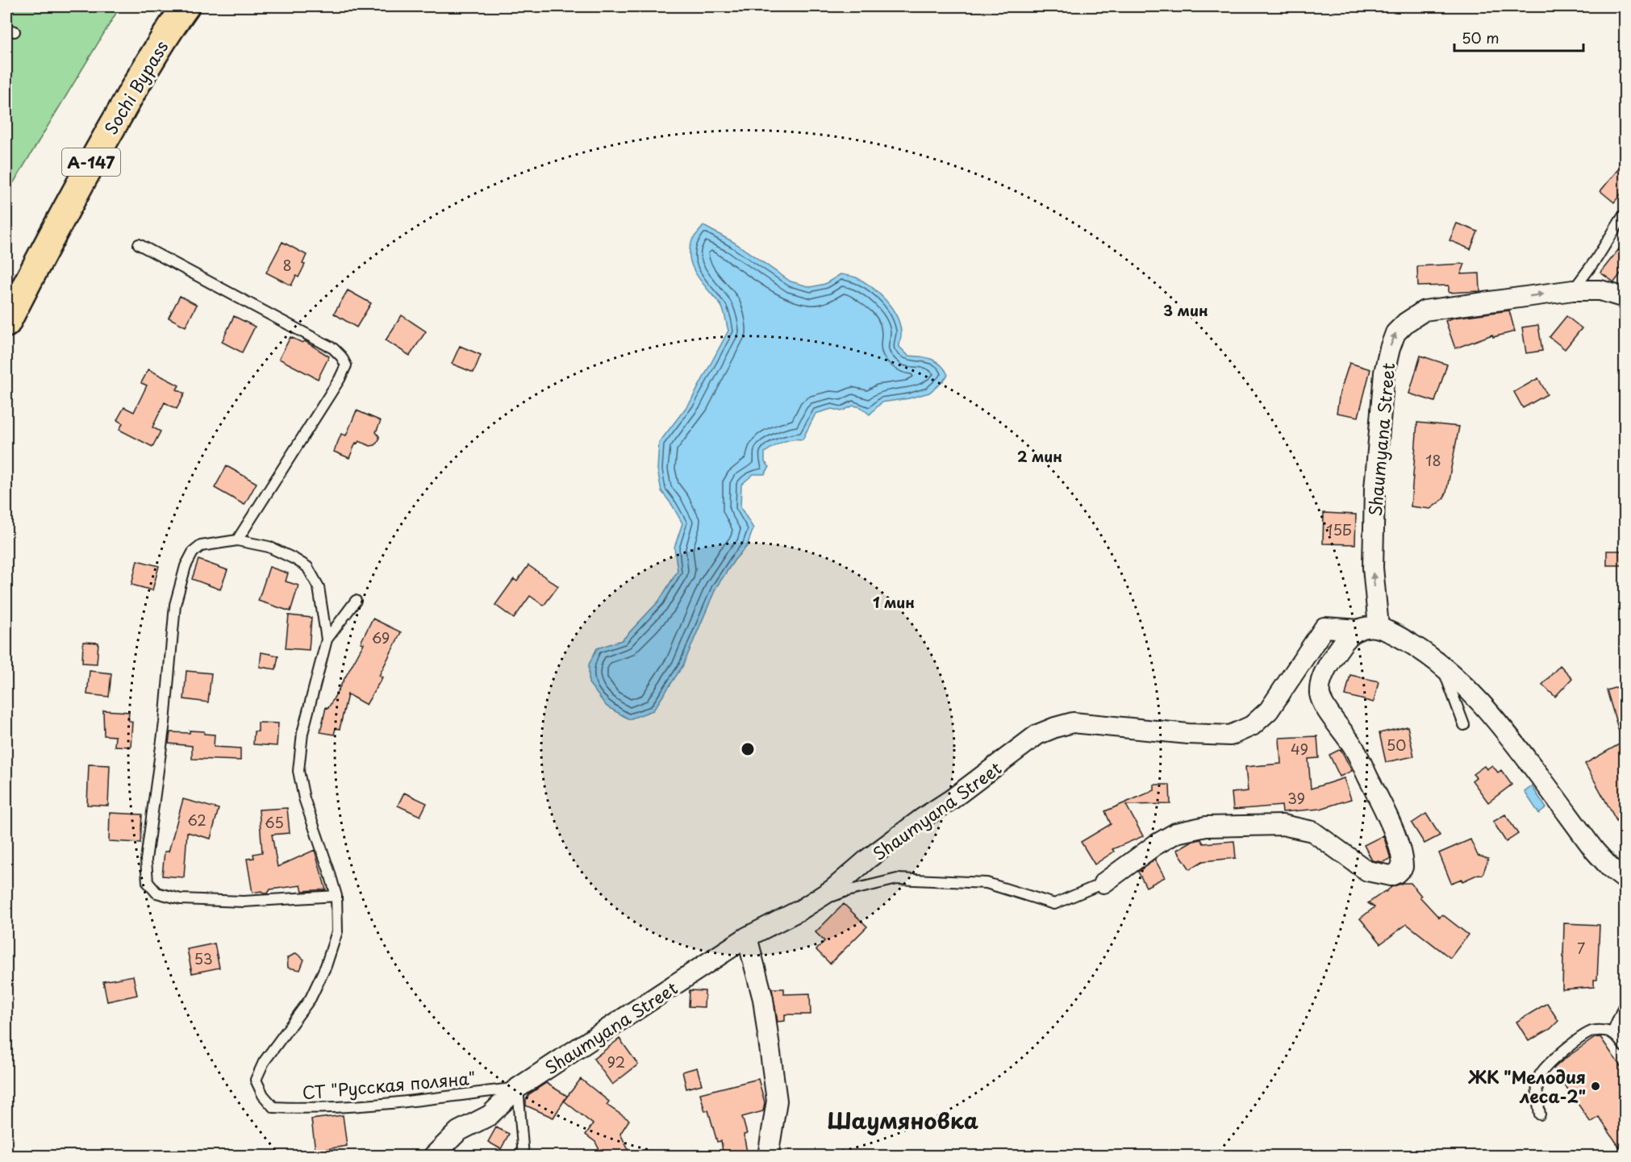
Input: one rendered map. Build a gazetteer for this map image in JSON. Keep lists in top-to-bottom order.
{
  "streets": {
    "highway": ["Sochi Bypass", "А-147"],
    "street": ["Shaumyana Street"],
    "lane": ["СТ \"Русская поляна\""]
  },
  "crossings": [
    ["Shaumyana Street", "СТ \"Русская поляна\""]
  ],
  "districts": ["Шаумяновка"],
  "places": ["ЖК \"Мелодия леса-2\""],
  "house_numbers": [
    "8",
    "18",
    "15Б",
    "69",
    "50",
    "49",
    "39",
    "62",
    "65",
    "7",
    "53",
    "92"
  ],
  "scale_bar": "50 m",
  "rings": ["3 мин", "2 мин", "1 мин"]
}
